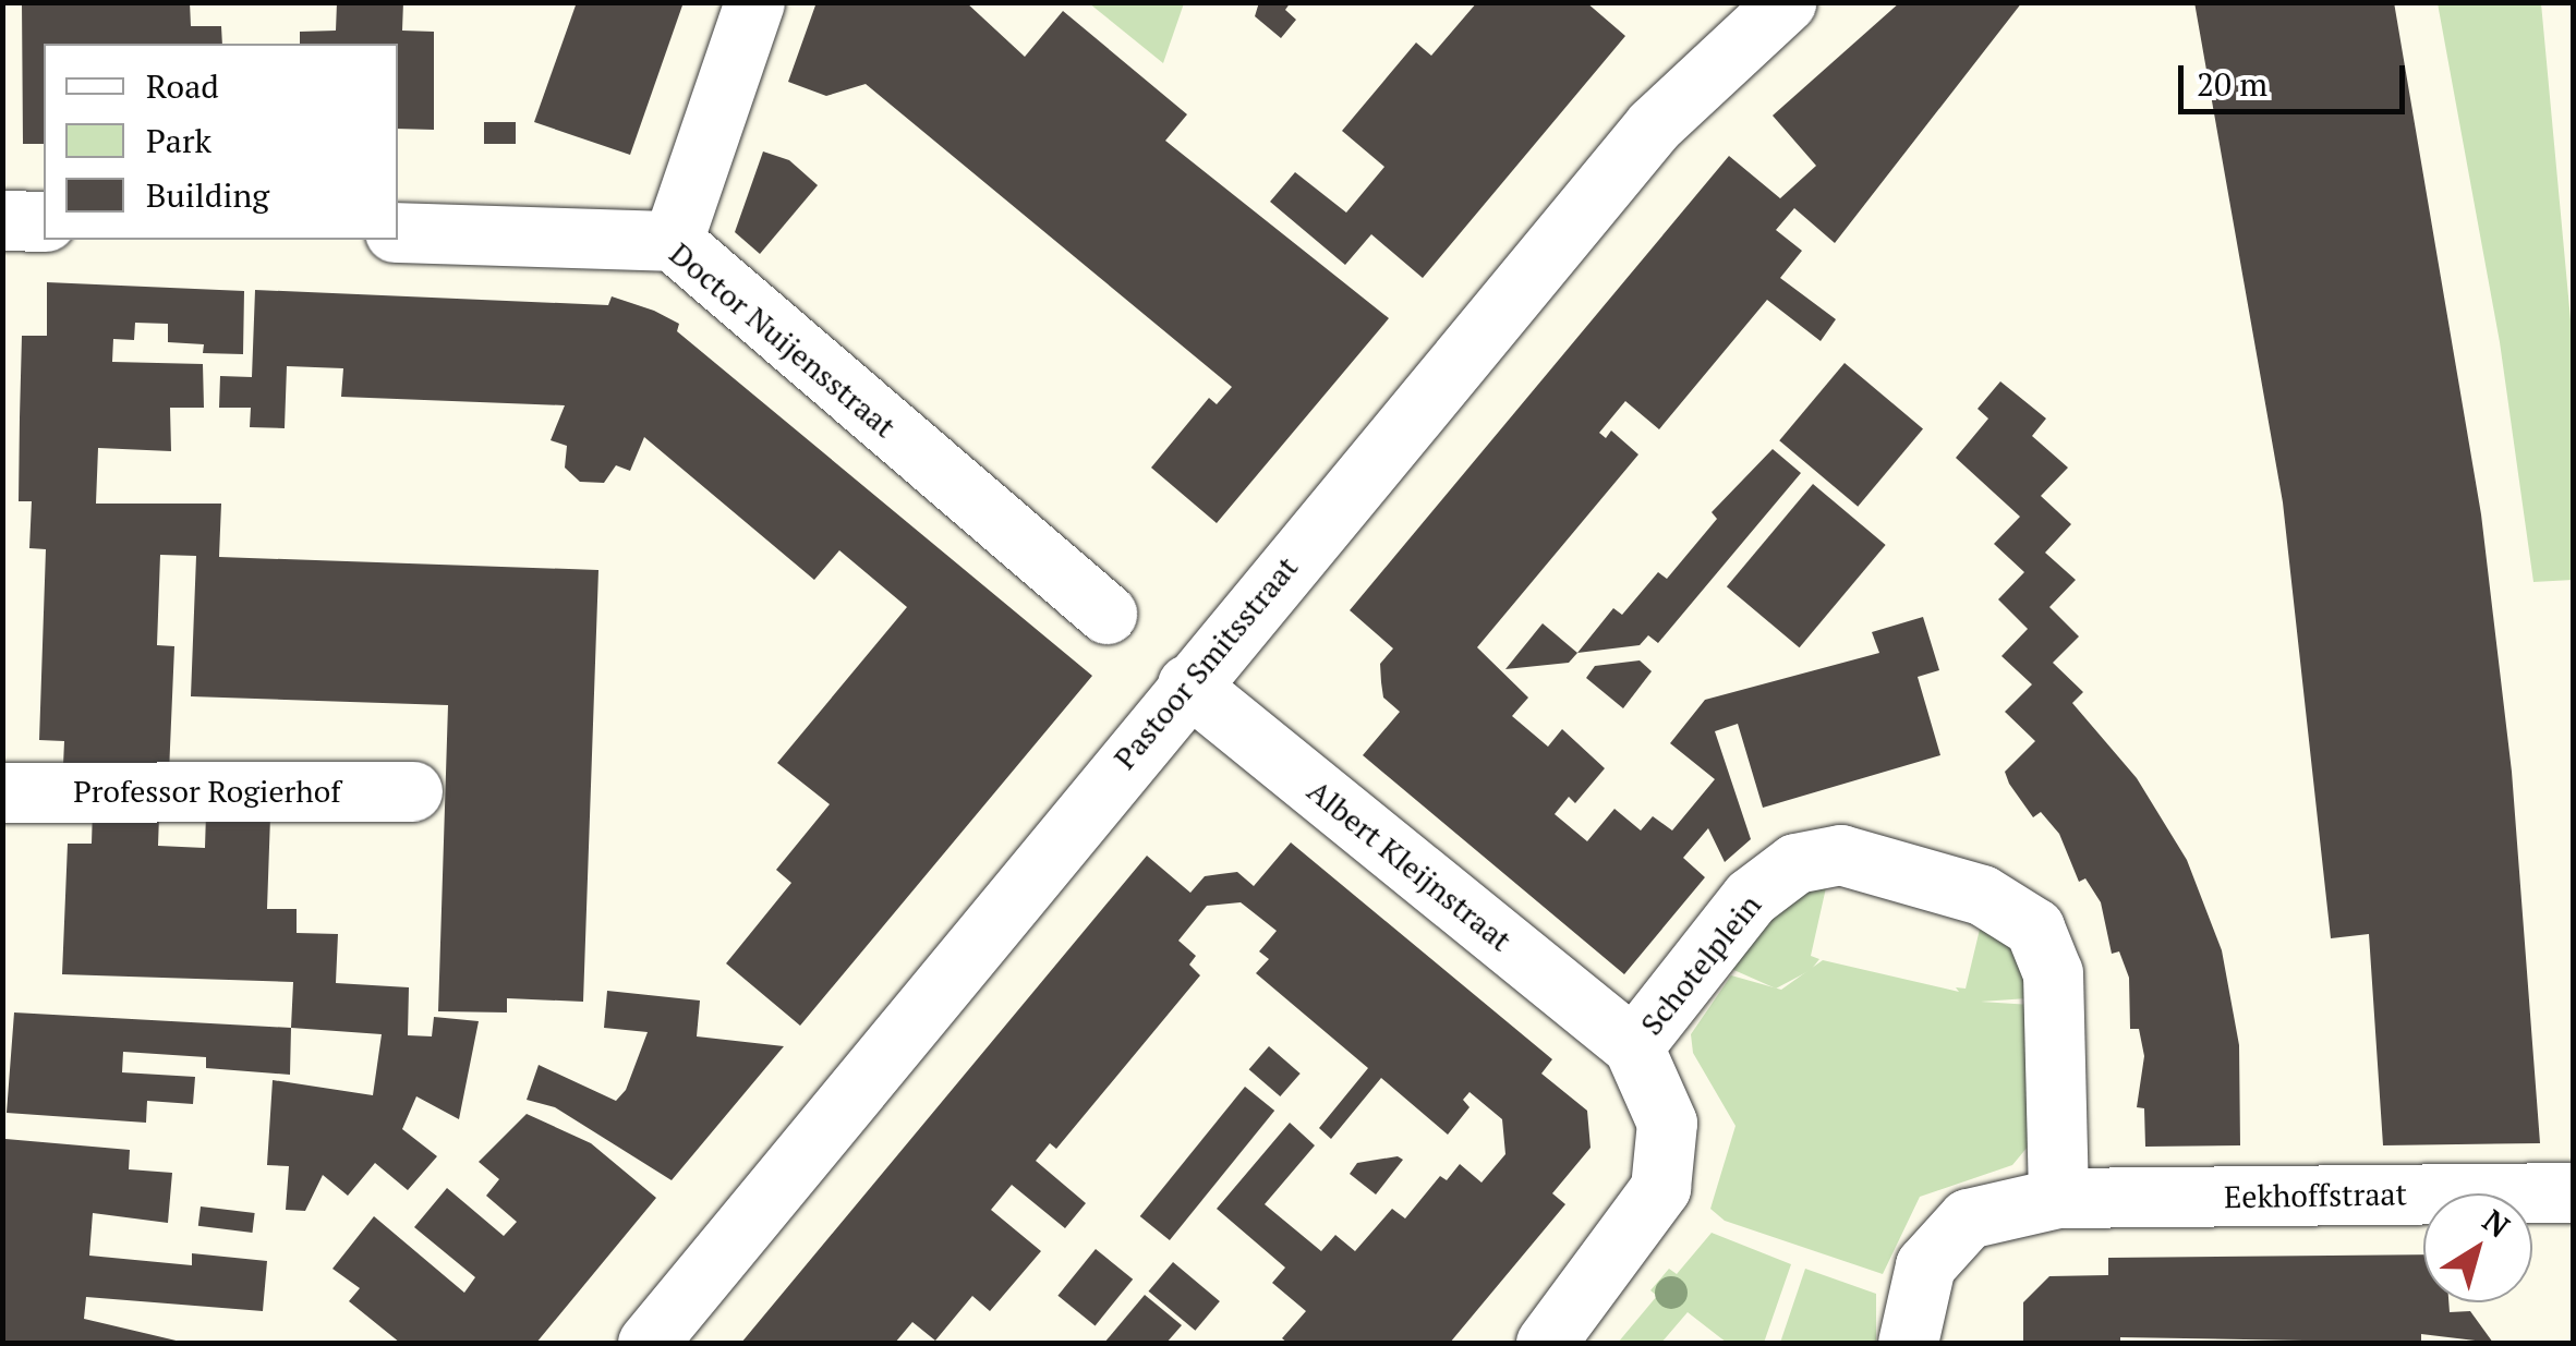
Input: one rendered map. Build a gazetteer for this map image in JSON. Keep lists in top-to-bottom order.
{
  "streets": {
    "street": [
      "Doctor Nuijensstraat",
      "Pastoor Smitsstraat",
      "Professor Rogierhof",
      "Albert Kleijnstraat",
      "Schotelplein",
      "Eekhoffstraat"
    ]
  },
  "crossings": [
    ["Pastoor Smitsstraat", "Albert Kleijnstraat"],
    ["Albert Kleijnstraat", "Schotelplein"],
    ["Schotelplein", "Eekhoffstraat"]
  ],
  "legend": ["Road", "Park", "Building"],
  "scale_bar": "20 m",
  "north": "top right"
}
